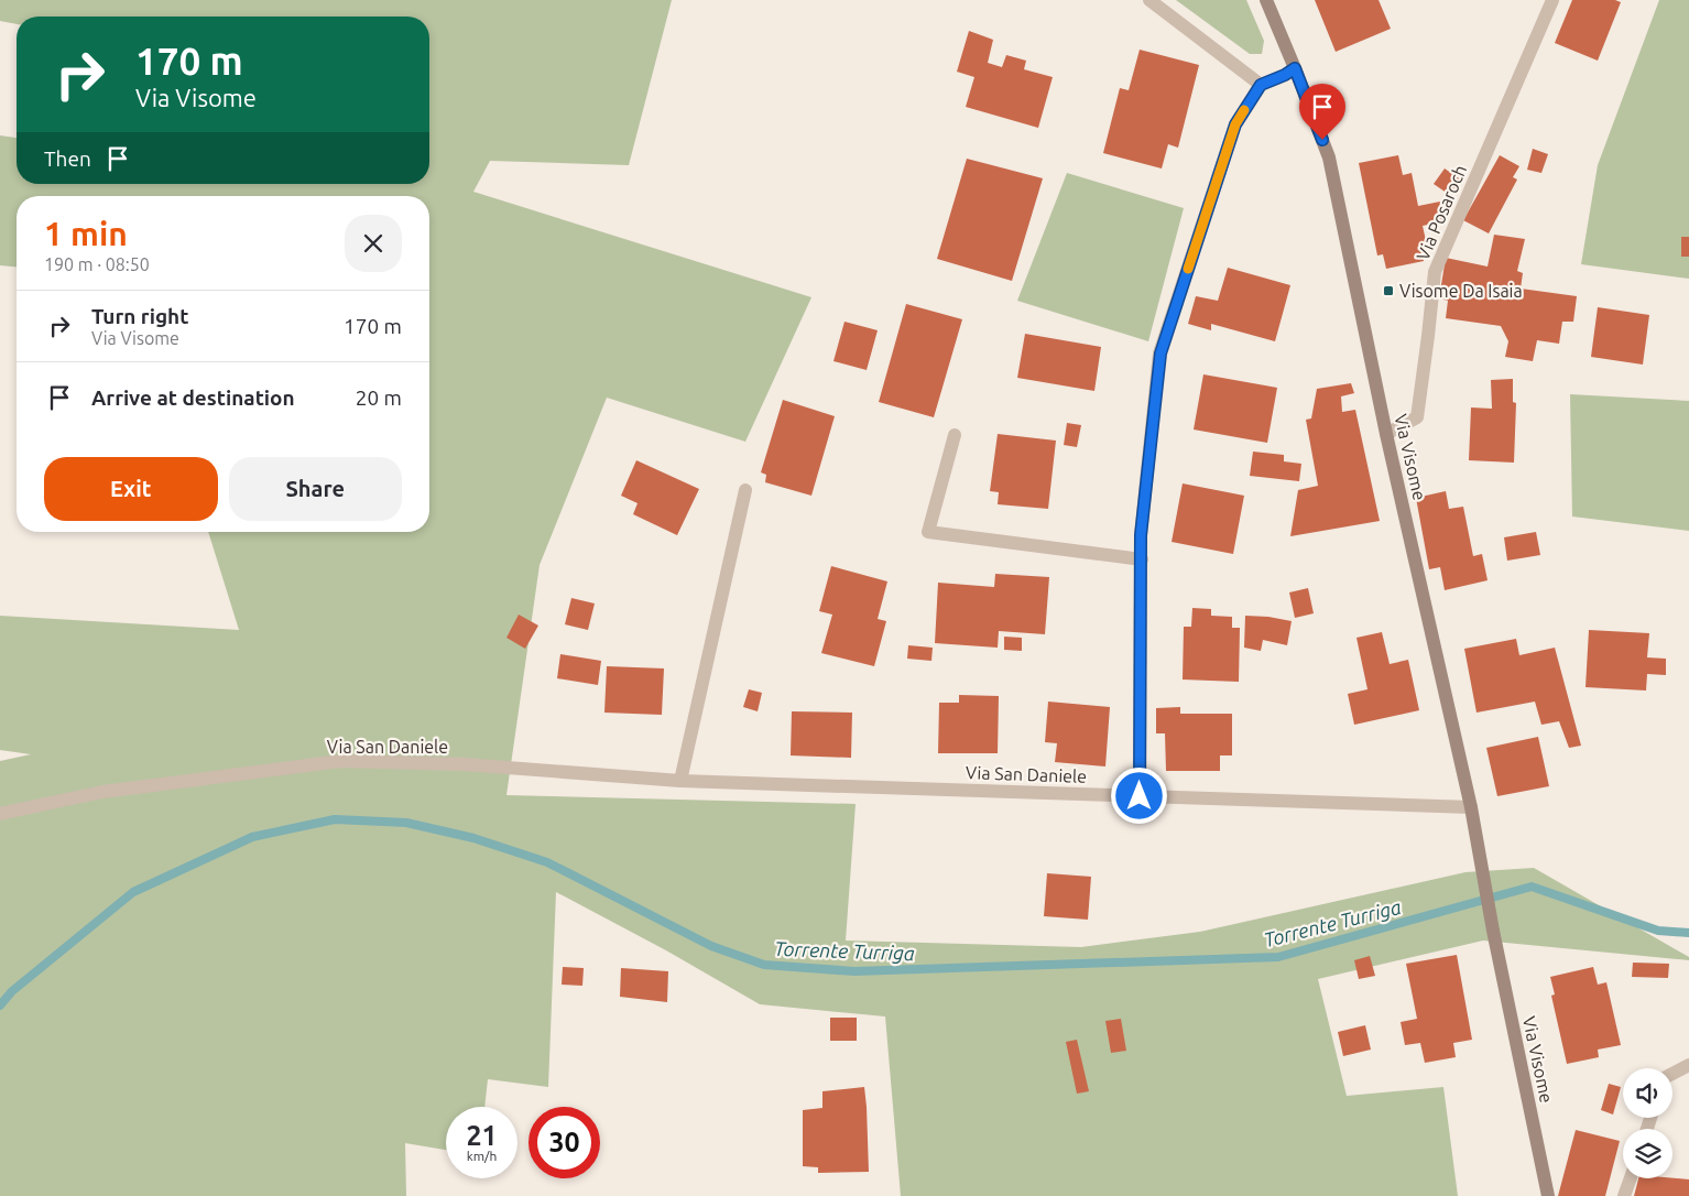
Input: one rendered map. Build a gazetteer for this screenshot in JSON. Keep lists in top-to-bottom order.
{
  "streets": {
    "street": ["Via Posaroch", "Via Visome", "Via San Daniele"]
  },
  "crossings": [
    ["Via Posaroch", "Via Visome"],
    ["Via Visome", "Via San Daniele"]
  ],
  "water": ["Torrente Turriga"],
  "places": {
    "transit": ["Visome Da Isaia"]
  },
  "page": {
    "turn": ["170 m", "Via Visome"],
    "then": "Then",
    "heading": ["1 min", "190 m · 08:50"],
    "list": [
      {
        "name": "Turn right",
        "note": "Via Visome",
        "value": "170 m"
      },
      {
        "name": "Arrive at destination",
        "value": "20 m"
      }
    ],
    "buttons": ["Exit", "Share"],
    "speed": "21 km/h",
    "limit": "30"
  }
}
